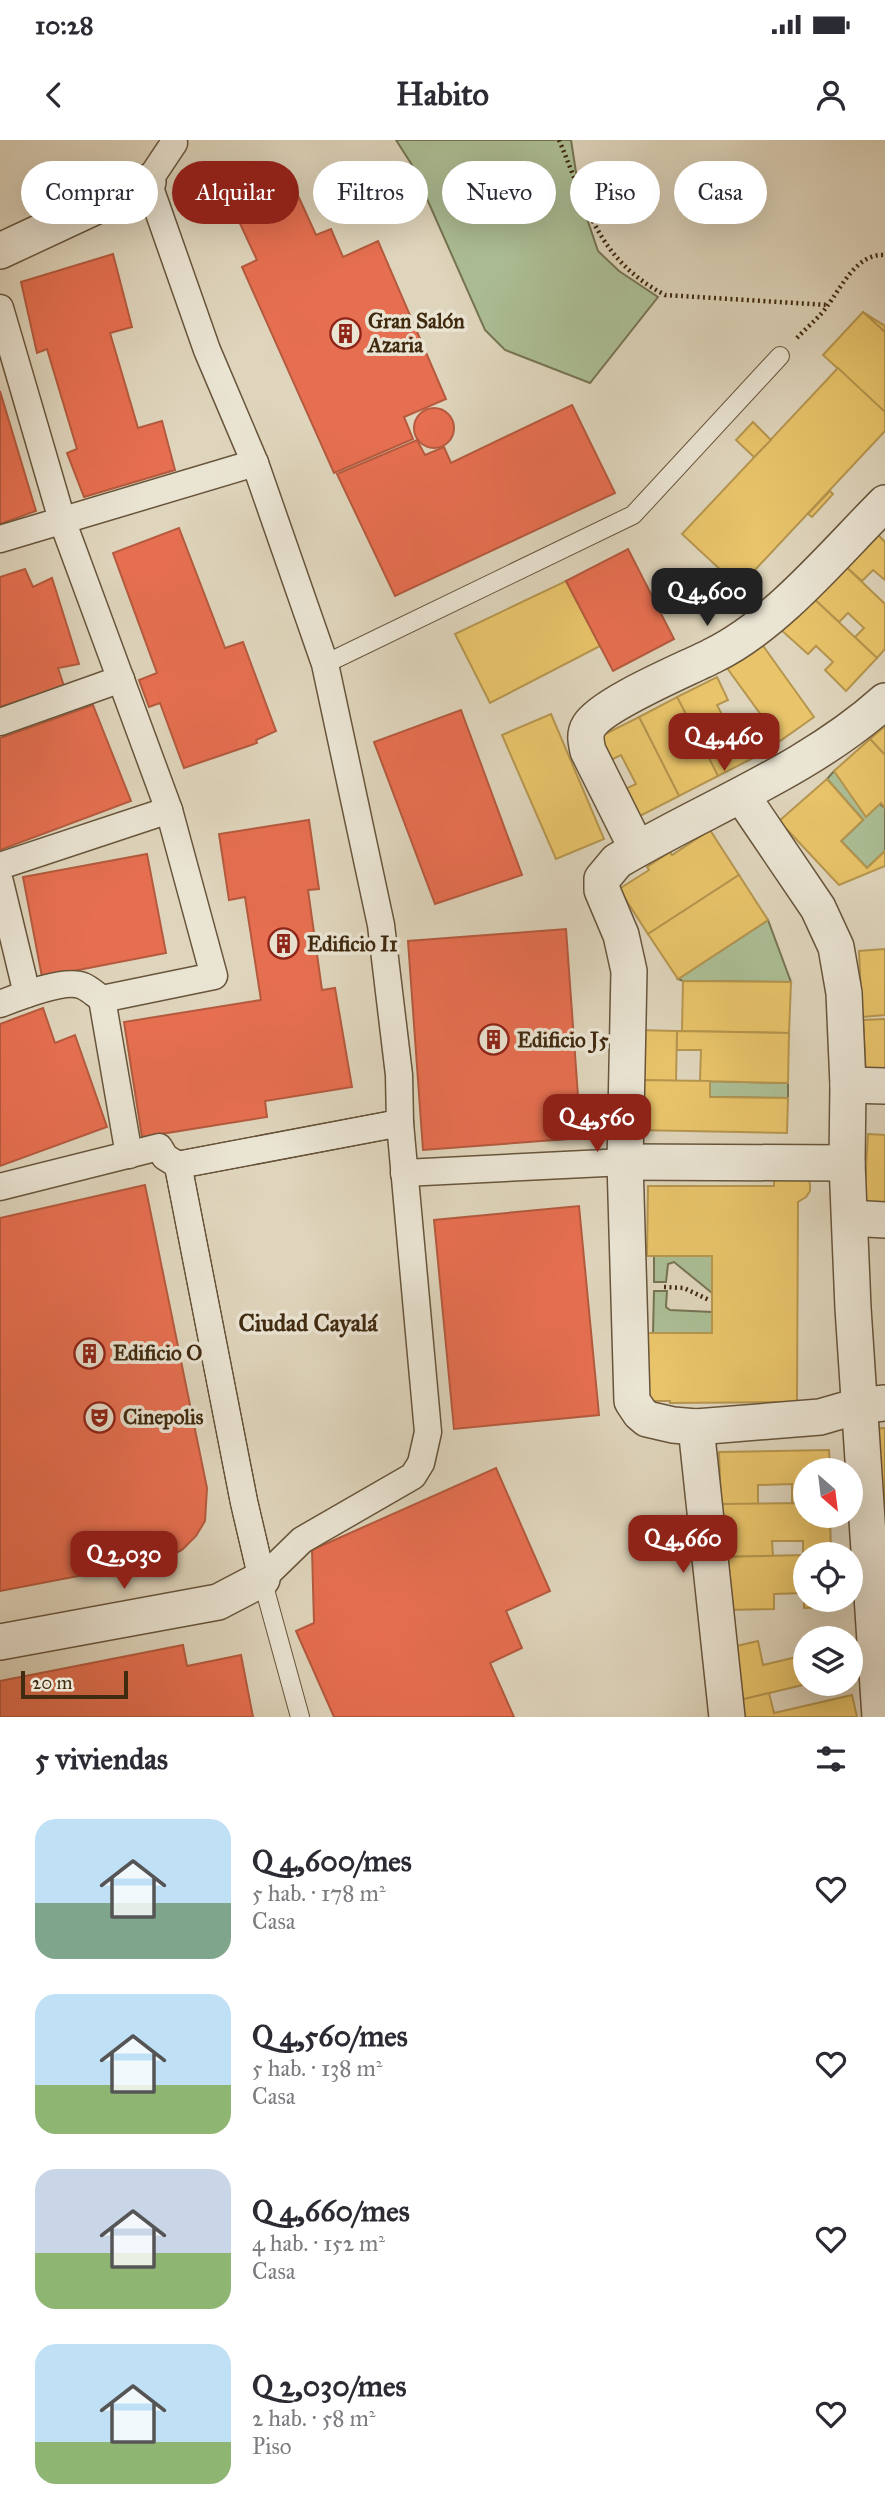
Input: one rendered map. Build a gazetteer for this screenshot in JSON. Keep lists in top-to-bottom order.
{
  "districts": ["Ciudad Cayalá"],
  "places": {
    "building": [
      "Gran Salón Azaria",
      "Edificio I1",
      "Edificio J5",
      "Edificio O"
    ],
    "theatre": ["Cinepolis"]
  },
  "scale_bar": "20 m",
  "north": "bottom right",
  "page": {
    "status": "10:28",
    "header": "Habito",
    "chip": [
      "Comprar",
      "Alquilar",
      "Filtros",
      "Nuevo",
      "Piso",
      "Casa"
    ],
    "price": [
      "Q 4,600",
      "Q 4,460",
      "Q 4,560",
      "Q 4,660",
      "Q 2,030"
    ],
    "scale": "20 m",
    "heading": "5 viviendas",
    "list": [
      {
        "name": "Q 4,600/mes",
        "note": "5 hab. · 178 m² · Casa"
      },
      {
        "name": "Q 4,560/mes",
        "note": "5 hab. · 138 m² · Casa"
      },
      {
        "name": "Q 4,660/mes",
        "note": "4 hab. · 152 m² · Casa"
      },
      {
        "name": "Q 2,030/mes",
        "note": "2 hab. · 58 m² · Piso"
      }
    ]
  }
}
